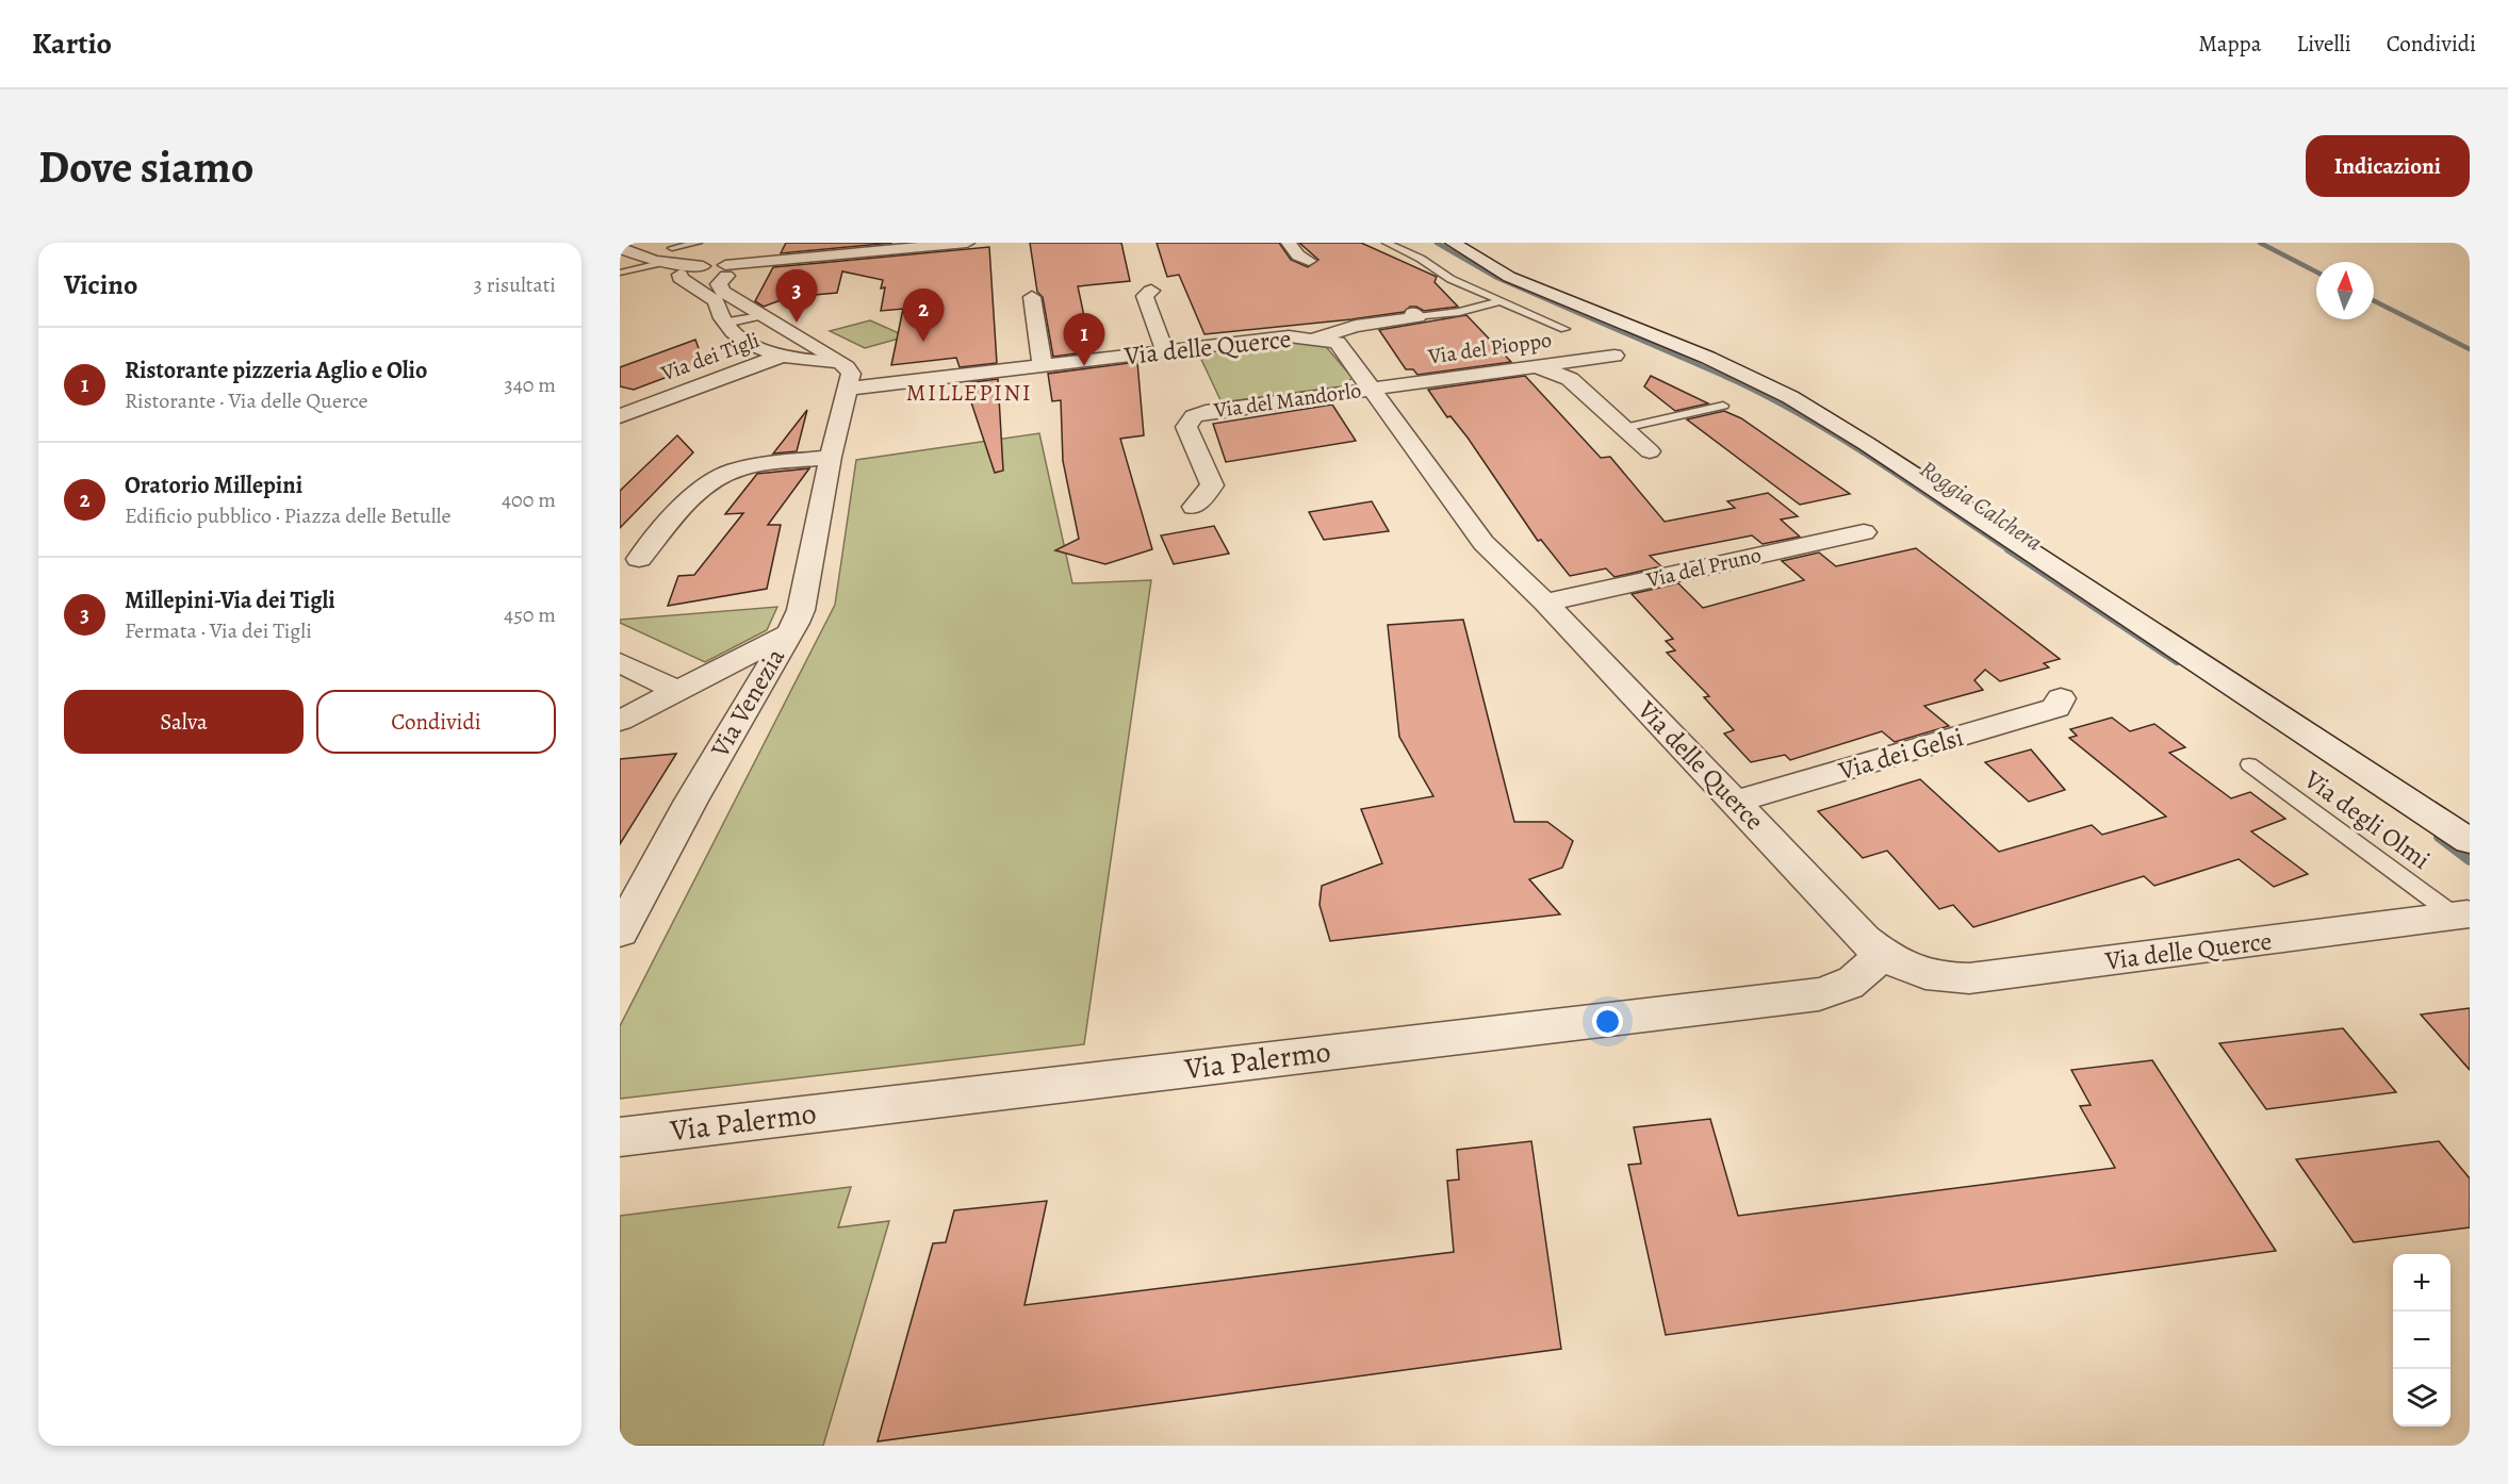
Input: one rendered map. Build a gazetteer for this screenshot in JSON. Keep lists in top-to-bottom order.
{
  "streets": {
    "street": [
      "Via delle Querce",
      "Via del Pioppo",
      "Via dei Tigli",
      "Via del Mandorlo",
      "Via del Pruno",
      "Via Venezia",
      "Via dei Gelsi",
      "Via Palermo"
    ],
    "lane": ["Via degli Olmi"]
  },
  "crossings": [
    ["Via delle Querce", "Via del Pioppo"],
    ["Via delle Querce", "Via dei Tigli"],
    ["Via delle Querce", "Via del Mandorlo"],
    ["Via delle Querce", "Via del Pruno"],
    ["Via delle Querce", "Via Venezia"],
    ["Via delle Querce", "Via dei Gelsi"],
    ["Via delle Querce", "Via degli Olmi"],
    ["Via delle Querce", "Via Palermo"],
    ["Via del Pioppo", "Via del Mandorlo"],
    ["Via dei Tigli", "Via Venezia"]
  ],
  "districts": ["MILLEPINI"],
  "water": ["Roggia Calchera"],
  "north": "top",
  "page": {
    "header": "Kartio",
    "nav": ["Mappa", "Livelli", "Condividi"],
    "buttons": [
      "Indicazioni",
      ["Salva", "Condividi"]
    ],
    "title": "Dove siamo",
    "heading": ["Vicino", "3 risultati"],
    "pins": ["3", "2", "1"],
    "list": [
      {
        "mark": "1",
        "name": "Ristorante pizzeria Aglio e Olio",
        "note": "Ristorante · Via delle Querce",
        "value": "340 m"
      },
      {
        "mark": "2",
        "name": "Oratorio Millepini",
        "note": "Edificio pubblico · Piazza delle Betulle",
        "value": "400 m"
      },
      {
        "mark": "3",
        "name": "Millepini-Via dei Tigli",
        "note": "Fermata · Via dei Tigli",
        "value": "450 m"
      }
    ],
    "map_buttons": ["+", "−"]
  }
}
